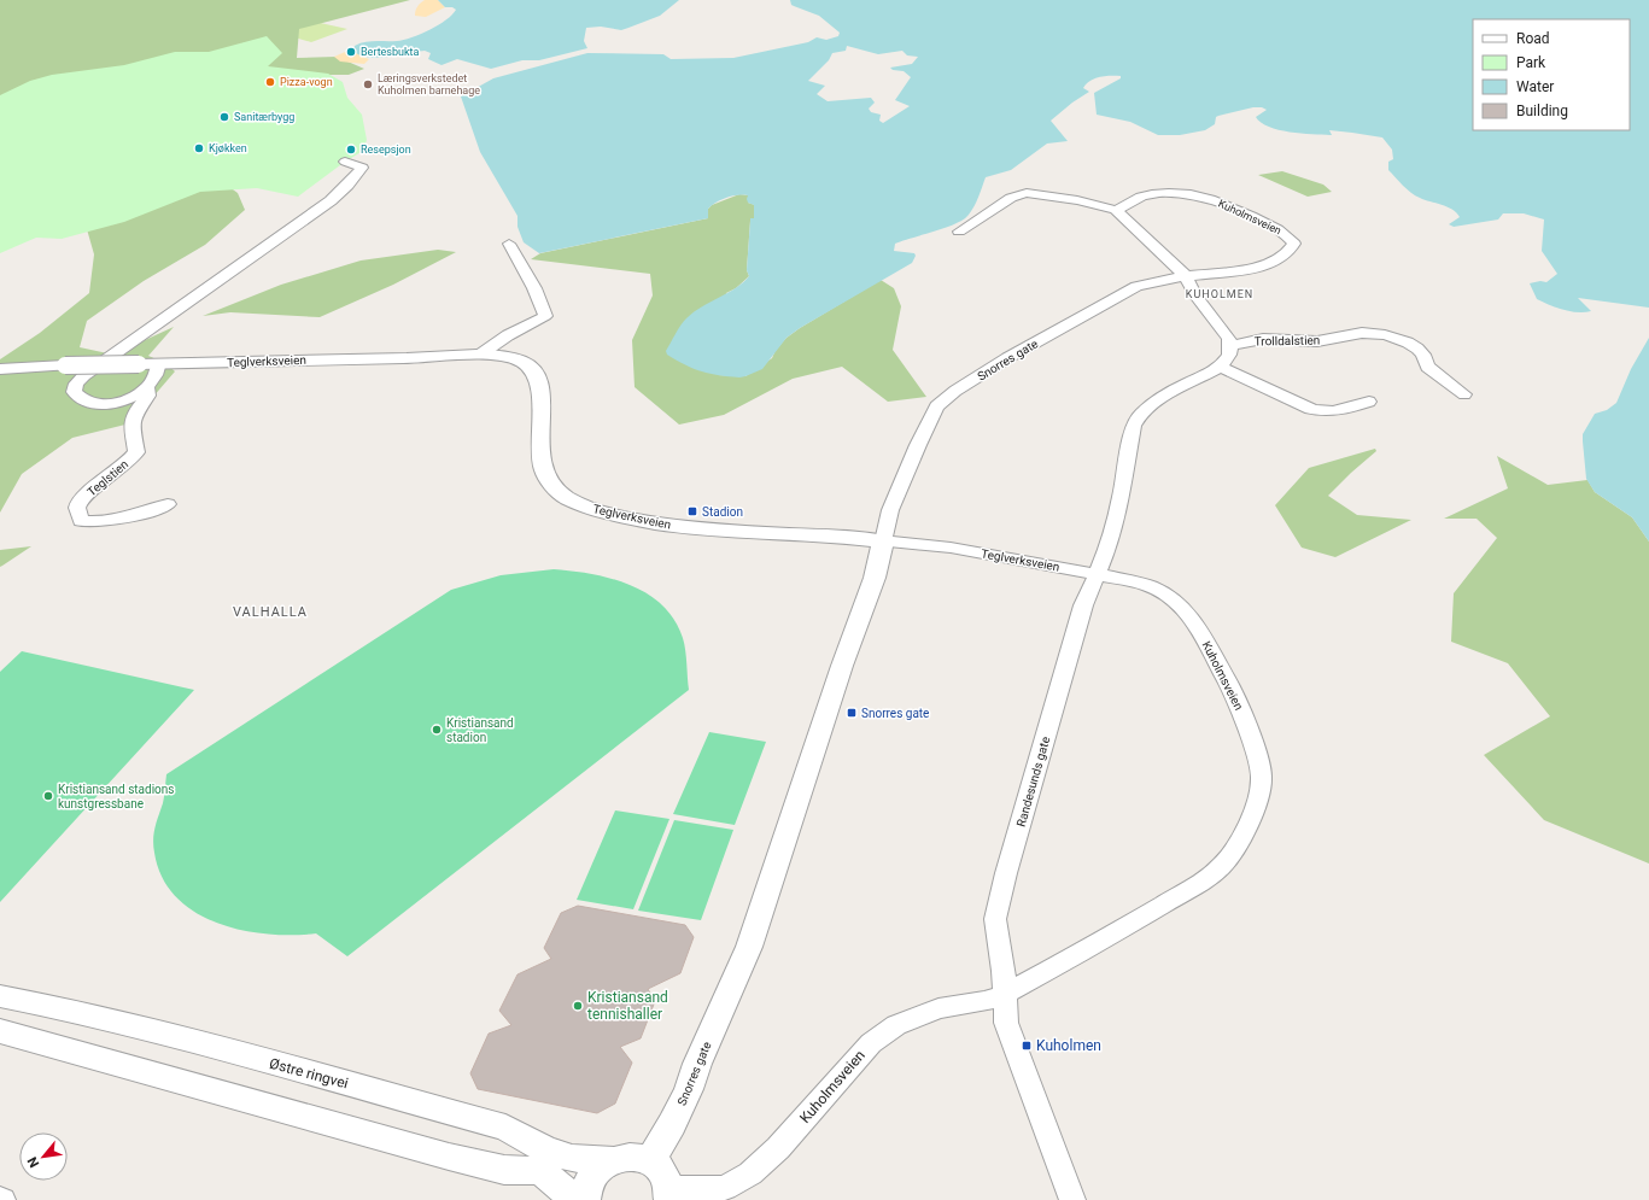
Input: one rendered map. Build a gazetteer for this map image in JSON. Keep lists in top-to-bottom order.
{
  "streets": {
    "street": [
      "Kuholmsveien",
      "Trolldalstien",
      "Snorres gate",
      "Teglverksveien",
      "Teglstien",
      "Randesunds gate",
      "Østre ringvei"
    ]
  },
  "crossings": [
    ["Kuholmsveien", "Snorres gate"],
    ["Kuholmsveien", "Teglverksveien"],
    ["Kuholmsveien", "Randesunds gate"],
    ["Snorres gate", "Teglverksveien"],
    ["Snorres gate", "Østre ringvei"],
    ["Teglverksveien", "Randesunds gate"]
  ],
  "districts": ["KUHOLMEN", "VALHALLA"],
  "places": {
    "other": [
      "Bertesbukta",
      "Pizza-vogn",
      "Læringsverkstedet Kuholmen barnehage",
      "Sanitærbygg",
      "Kjøkken",
      "Resepsjon",
      "Kristiansand stadion",
      "Kristiansand stadions kunstgressbane",
      "Kristiansand tennishaller"
    ],
    "transit": ["Stadion", "Snorres gate", "Kuholmen"]
  },
  "legend": [
    "Road",
    "Park",
    "Water",
    "Building"
  ],
  "north": "bottom left"
}
